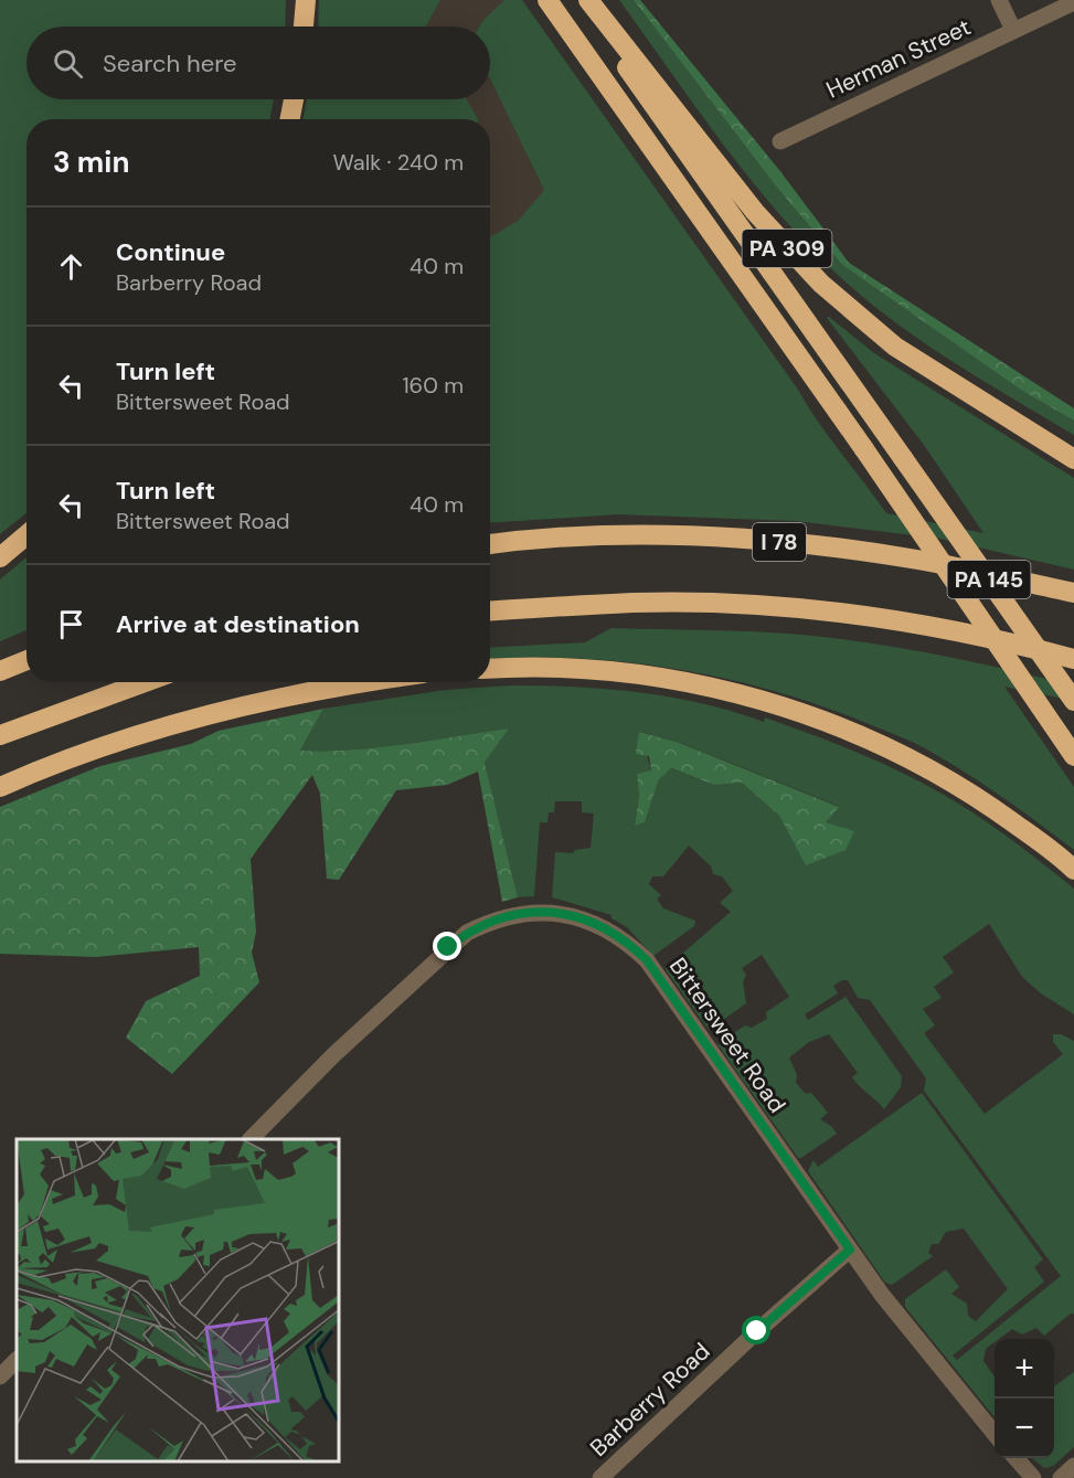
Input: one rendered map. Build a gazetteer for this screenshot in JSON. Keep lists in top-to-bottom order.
{
  "streets": {
    "highway": ["PA 309", "I 78", "PA 145"],
    "street": ["Herman Street", "Bittersweet Road", "Barberry Road"]
  },
  "crossings": [
    ["Bittersweet Road", "Barberry Road"]
  ],
  "page": {
    "search": "Search here",
    "heading": ["3 min", "Walk · 240 m"],
    "list": [
      ["Continue", "Barberry Road", "40 m"],
      ["Turn left", "Bittersweet Road", "160 m"],
      ["Turn left", "Bittersweet Road", "40 m"],
      "Arrive at destination"
    ],
    "map_buttons": ["+", "−"]
  }
}
